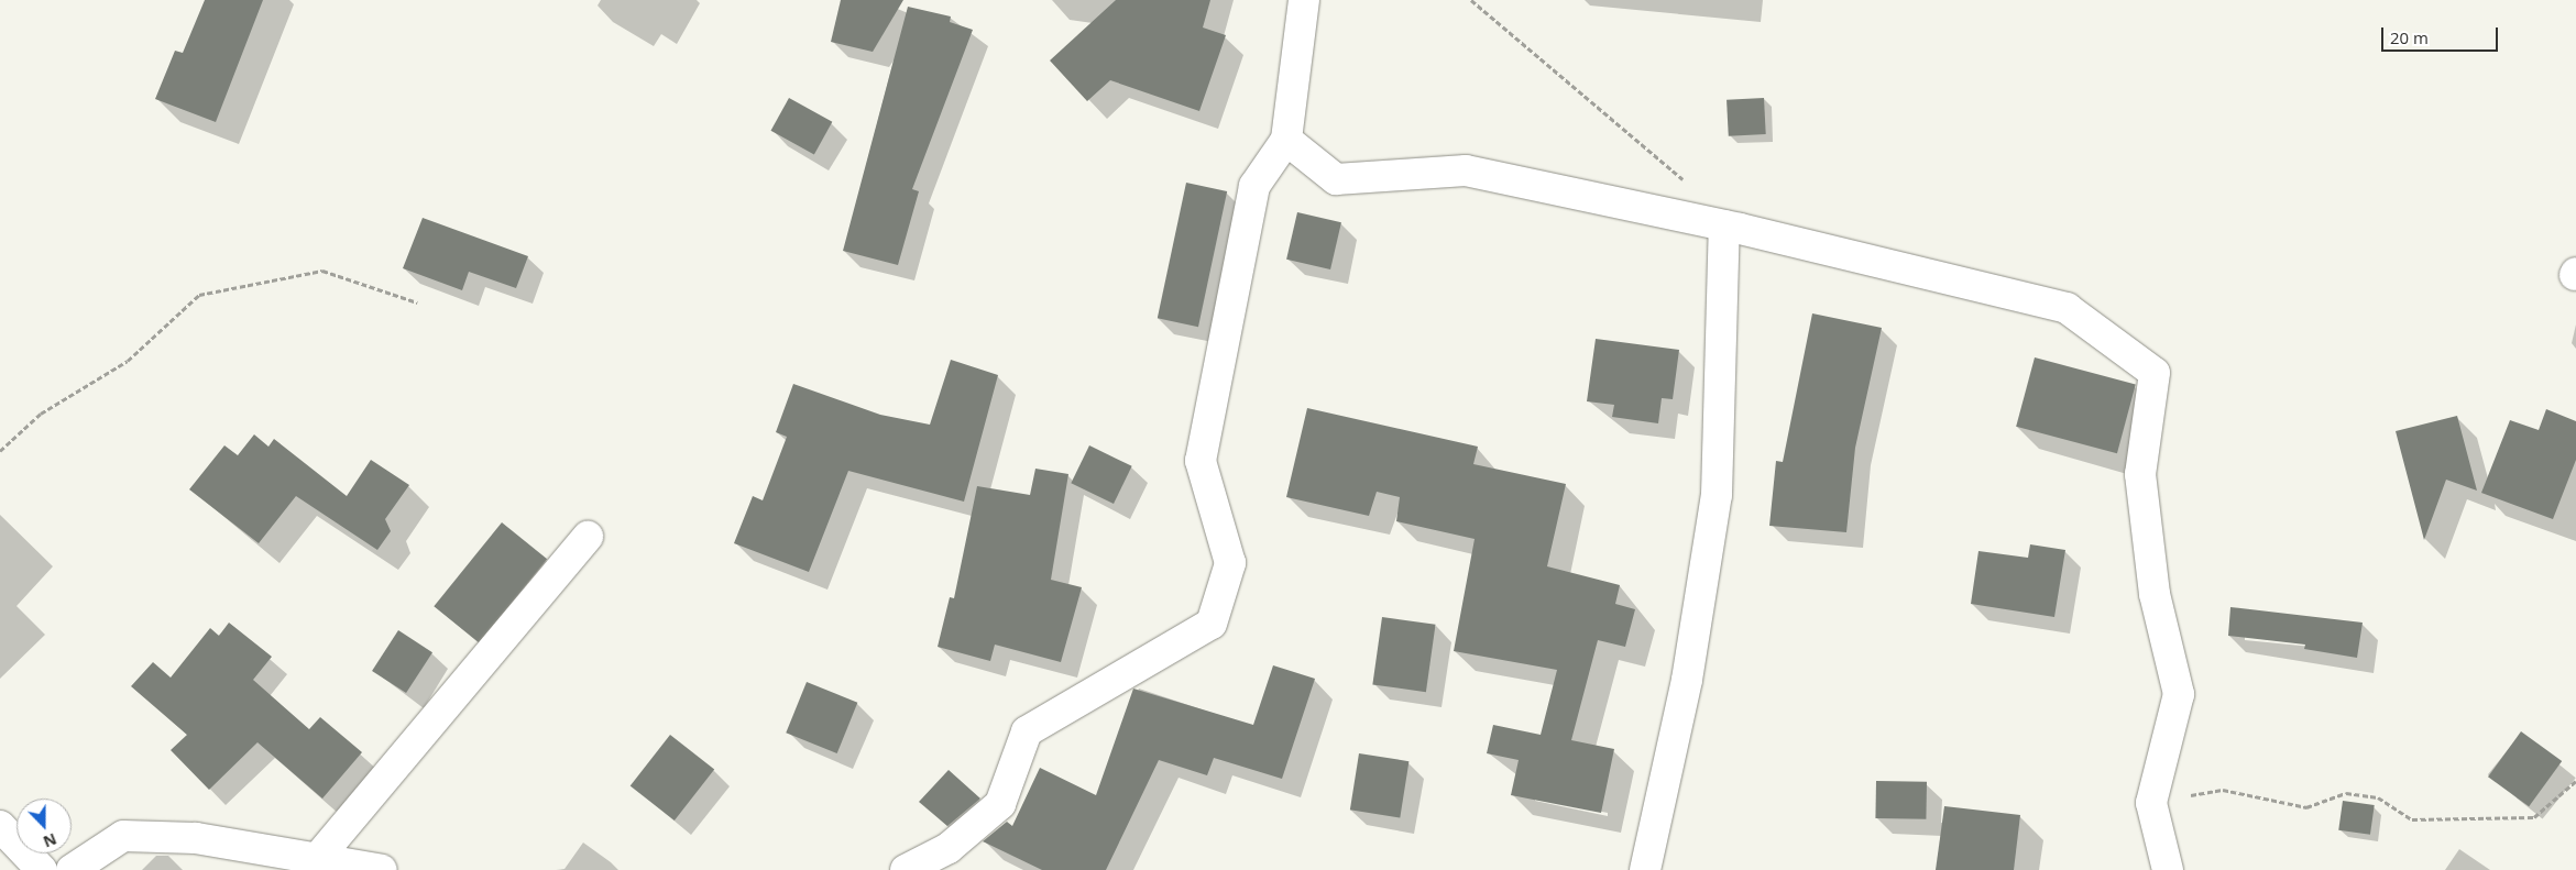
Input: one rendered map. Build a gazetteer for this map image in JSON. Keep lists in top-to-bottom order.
{
  "scale_bar": "20 m",
  "north": "bottom"
}
